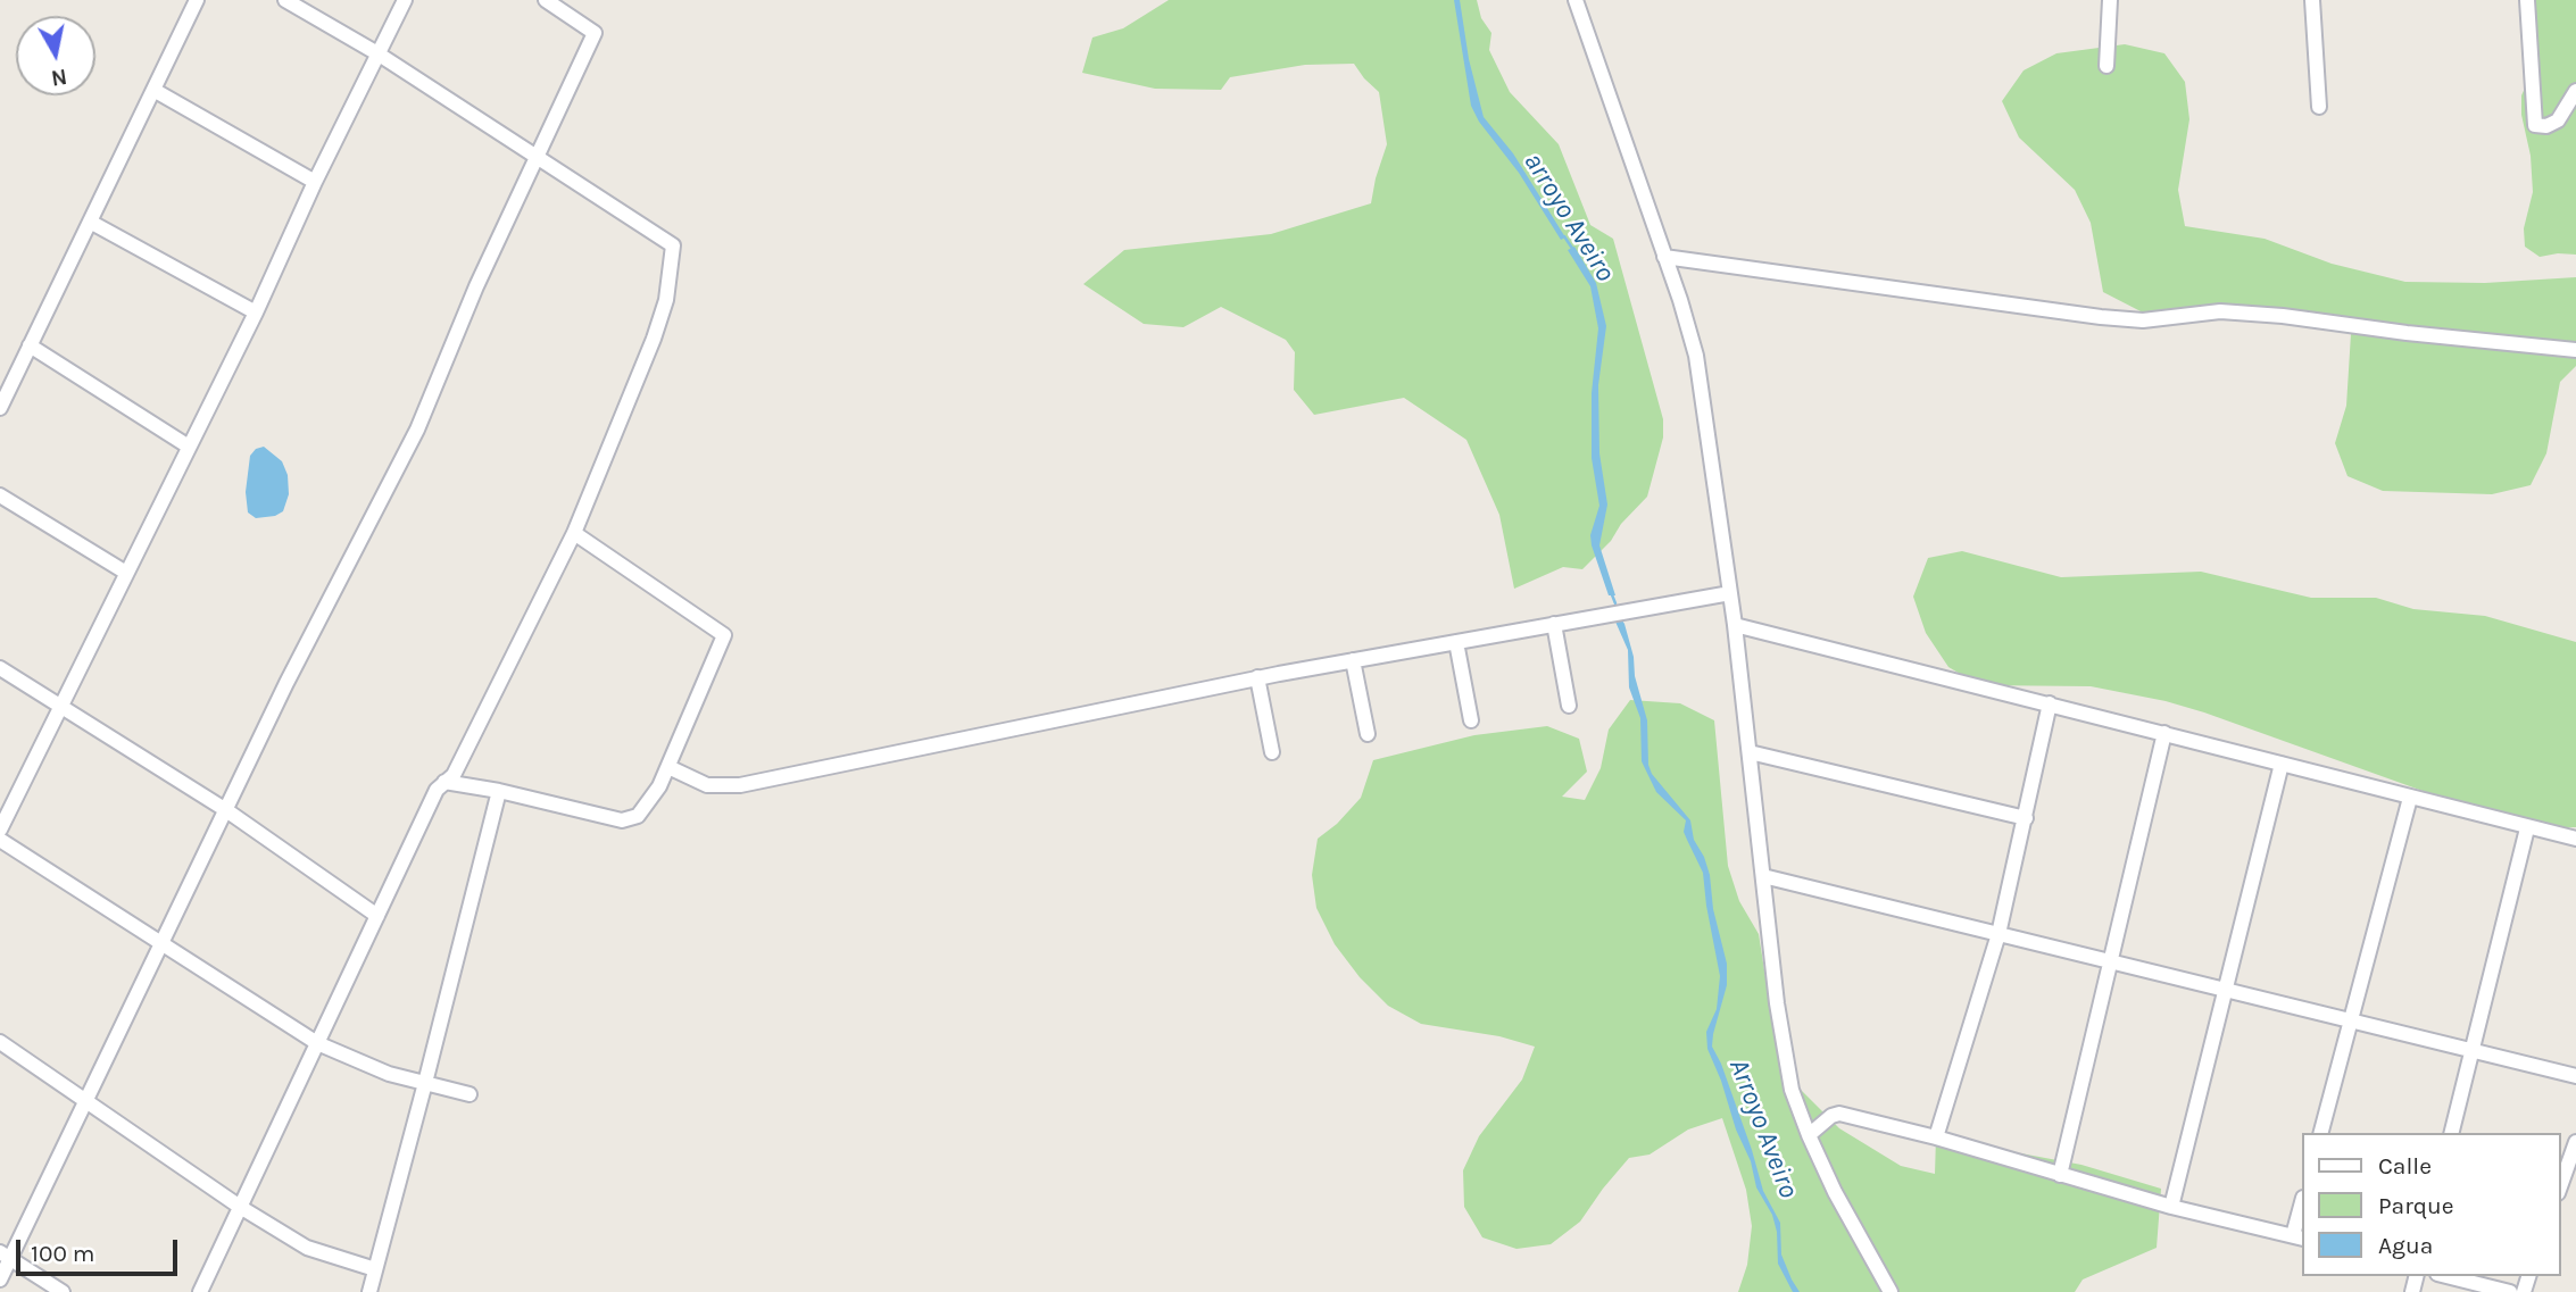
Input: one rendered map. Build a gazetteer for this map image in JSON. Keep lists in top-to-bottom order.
{
  "water": ["arroyo Aveiro", "Arroyo Aveiro"],
  "legend": ["Calle", "Parque", "Agua"],
  "scale_bar": "100 m",
  "north": "bottom"
}
